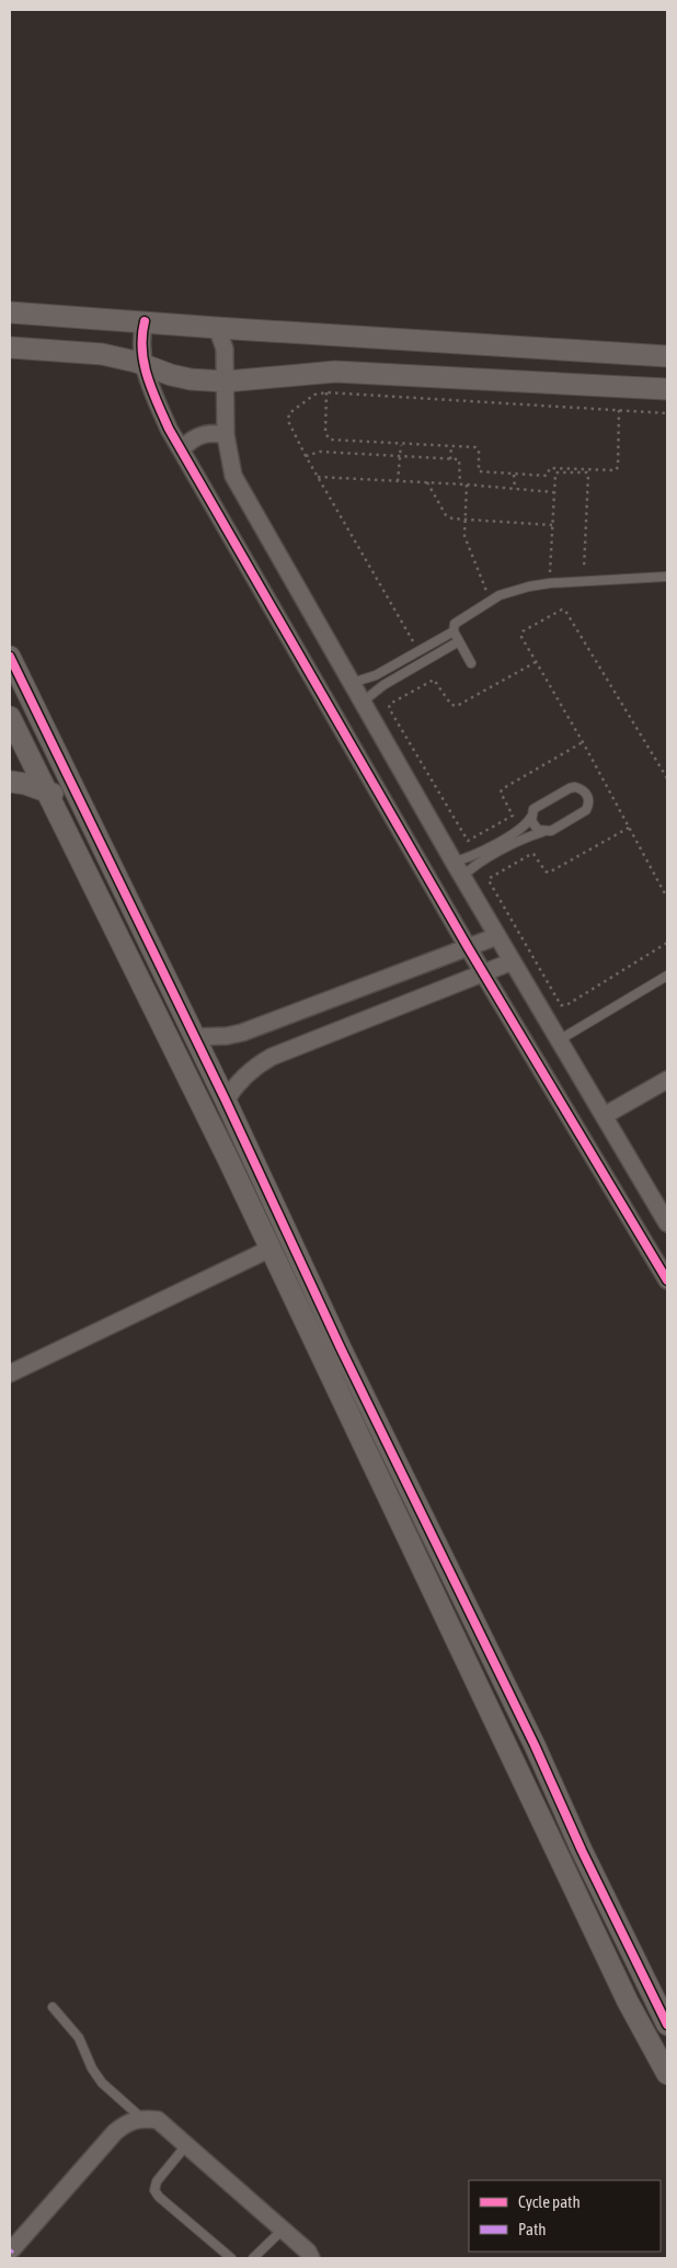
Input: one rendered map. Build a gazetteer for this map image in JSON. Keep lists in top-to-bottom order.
{
  "legend": ["Cycle path", "Path"]
}
